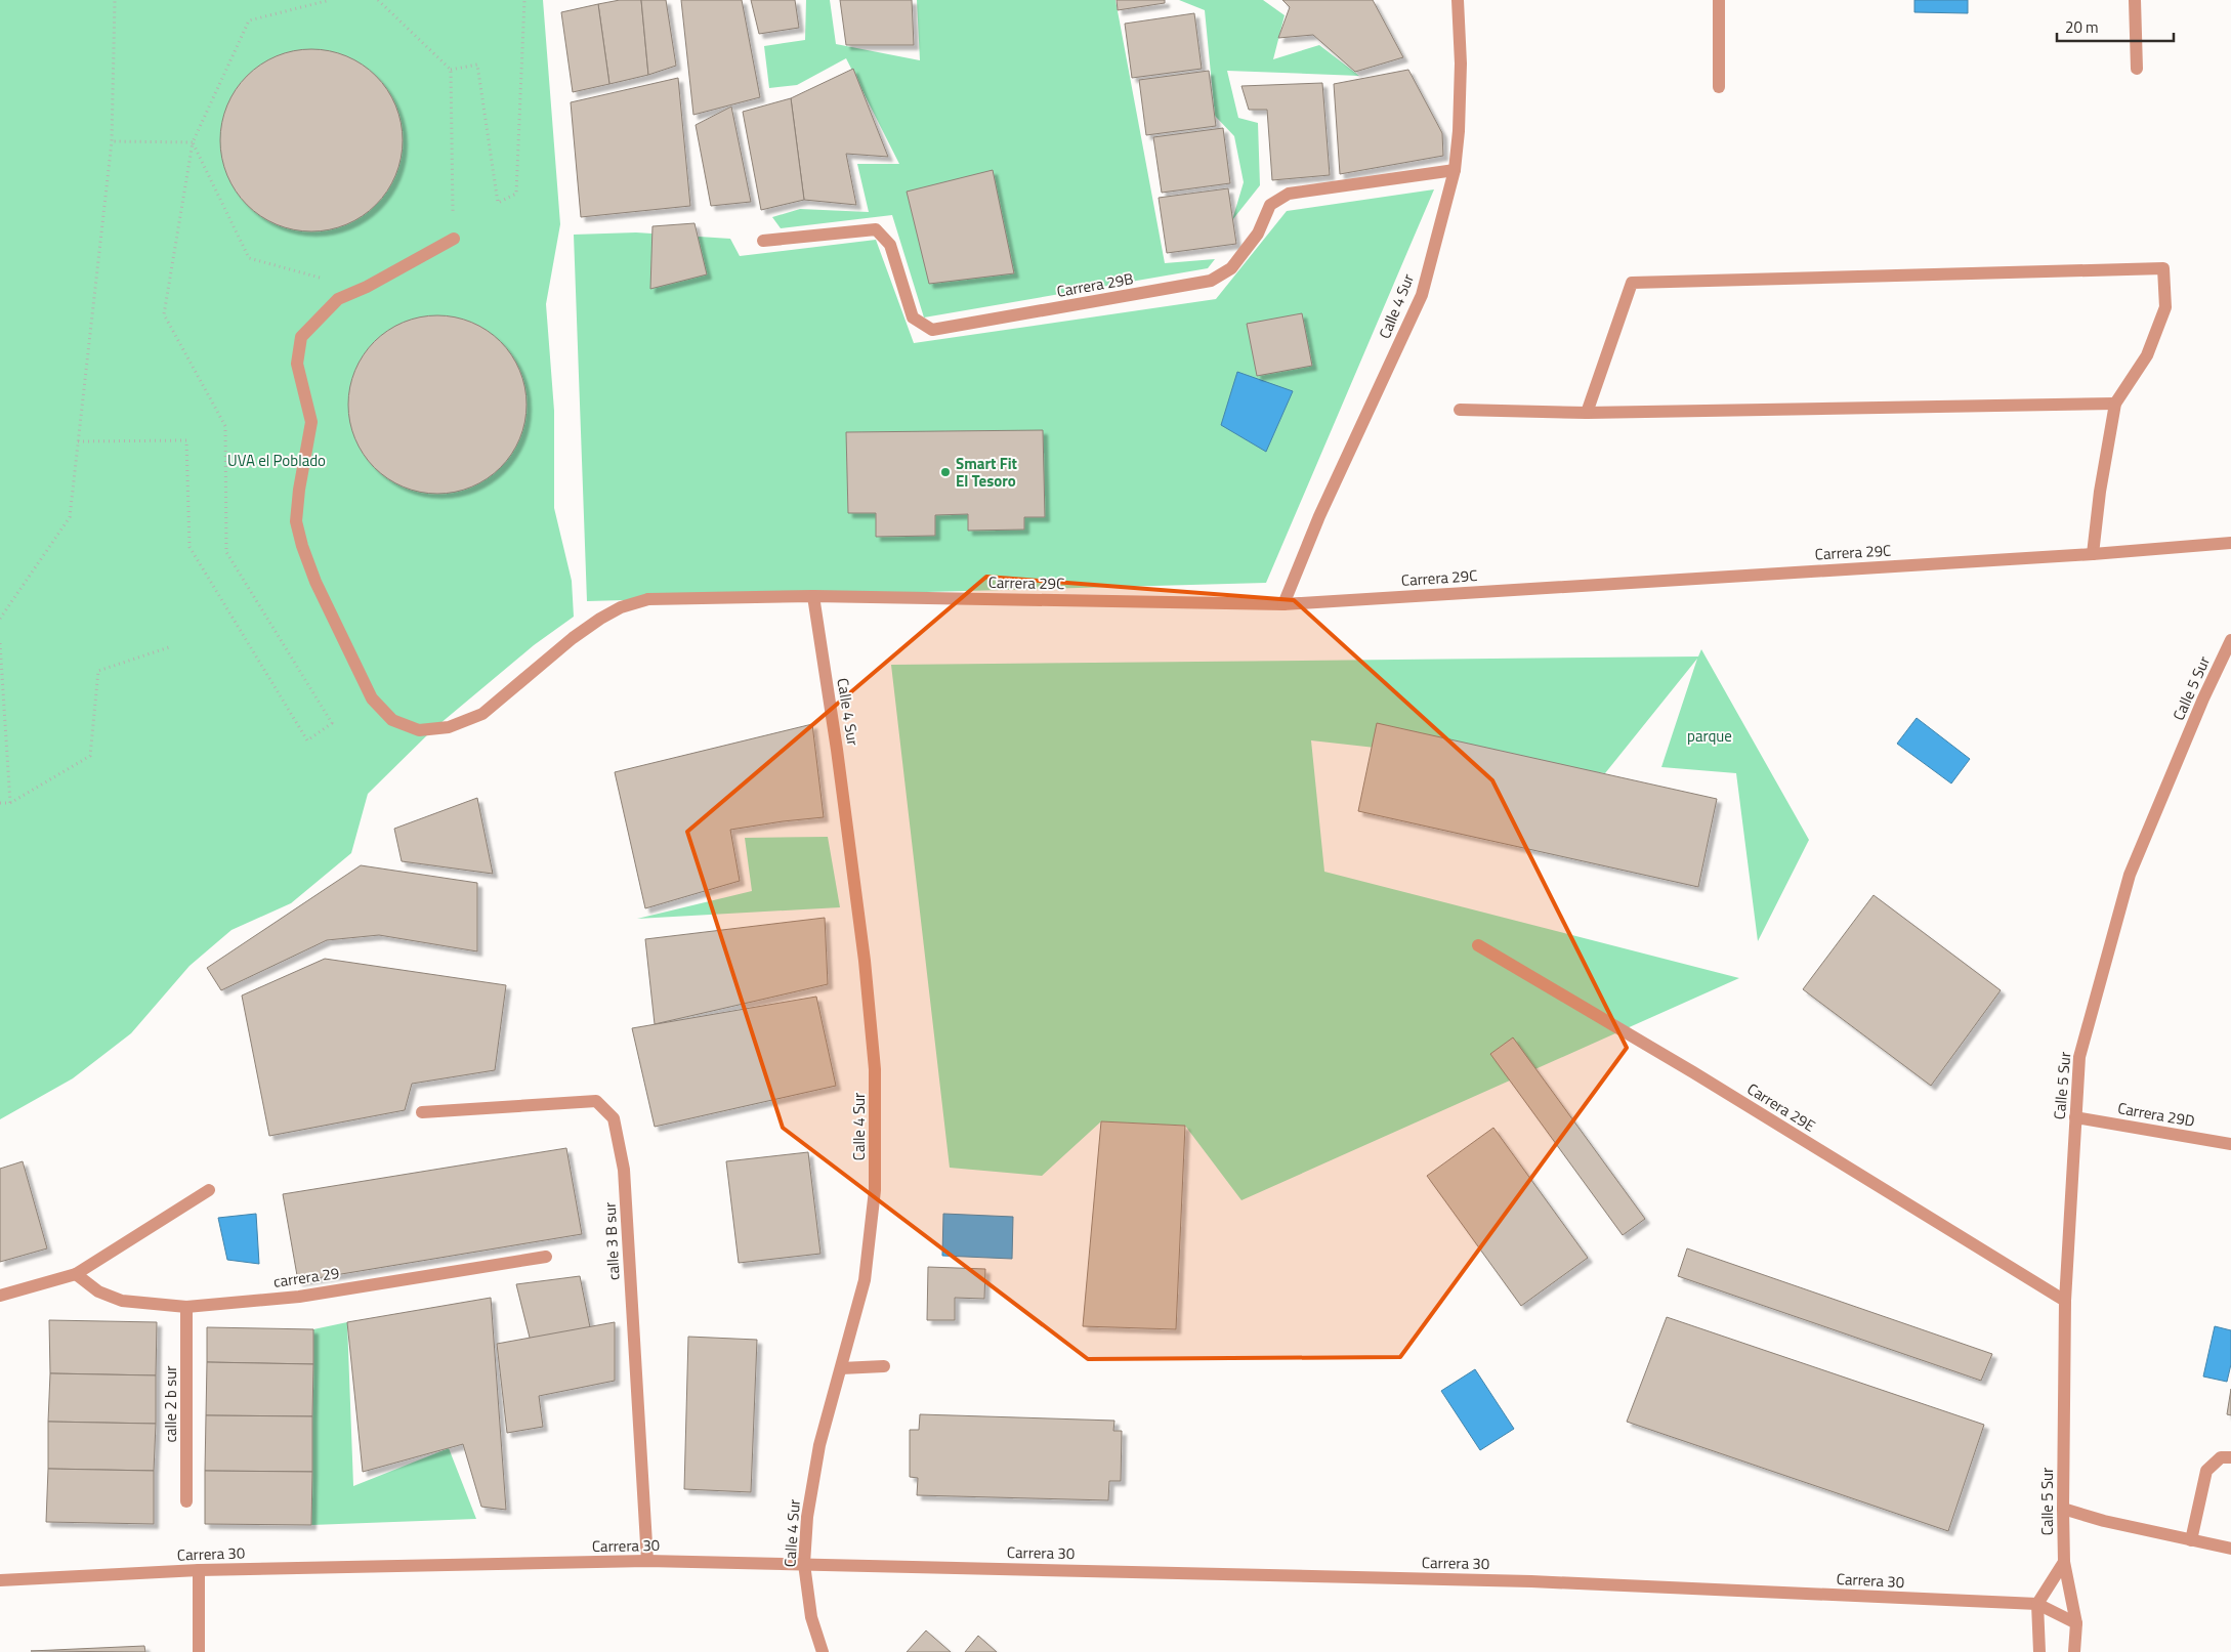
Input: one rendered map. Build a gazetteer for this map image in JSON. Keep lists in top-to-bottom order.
{
  "streets": {
    "street": [
      "Carrera 29B",
      "Calle 4 Sur",
      "Carrera 29C",
      "Calle 5 Sur",
      "Carrera 29E",
      "Carrera 29D",
      "calle 3 B sur",
      "carrera 29",
      "calle 2 b sur",
      "Carrera 30"
    ]
  },
  "crossings": [
    ["Carrera 29B", "Calle 4 Sur"],
    ["Calle 4 Sur", "Carrera 29C"],
    ["Calle 4 Sur", "Carrera 30"],
    ["Calle 5 Sur", "Carrera 29E"],
    ["Calle 5 Sur", "Carrera 29D"],
    ["Calle 5 Sur", "Carrera 30"],
    ["calle 3 B sur", "Carrera 30"],
    ["carrera 29", "calle 2 b sur"]
  ],
  "parks": ["UVA el Poblado", "parque"],
  "places": ["Smart Fit El Tesoro"],
  "scale_bar": "20 m"
}
